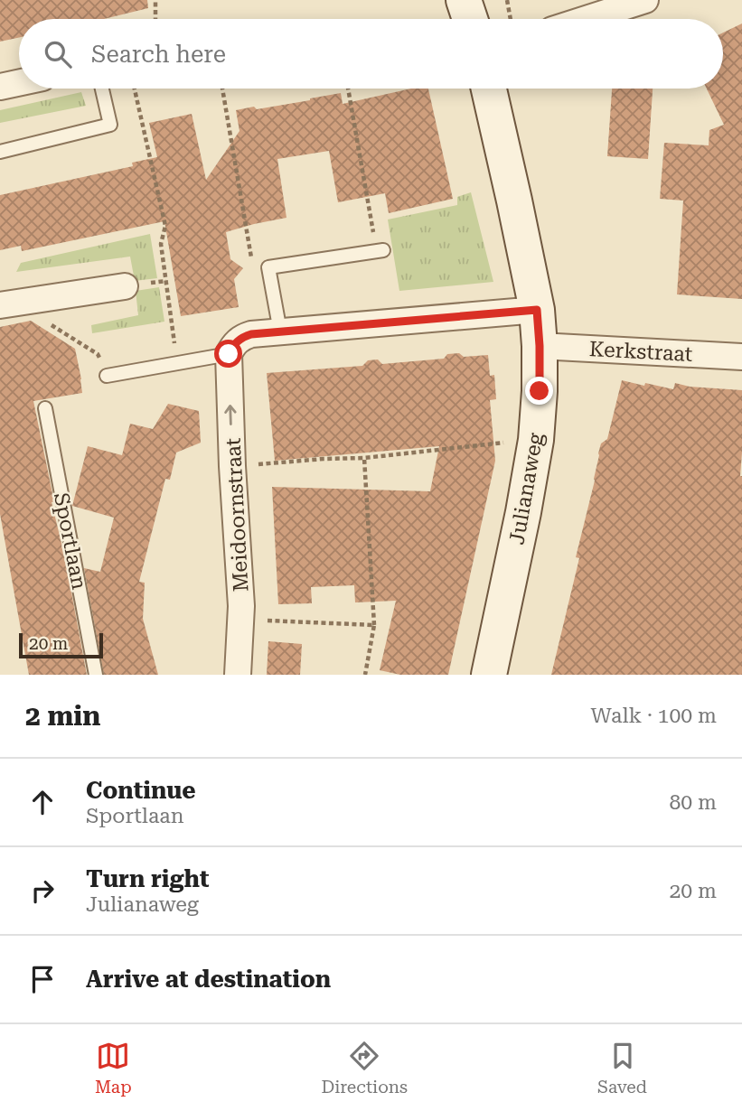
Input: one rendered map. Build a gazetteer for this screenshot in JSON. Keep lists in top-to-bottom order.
{
  "streets": {
    "main road": ["Julianaweg"],
    "street": ["Kerkstraat", "Meidoornstraat"],
    "lane": ["Sportlaan"]
  },
  "crossings": [
    ["Kerkstraat", "Julianaweg"]
  ],
  "scale_bar": "20 m",
  "page": {
    "search": "Search here",
    "scale": "20 m",
    "heading": ["2 min", "Walk · 100 m"],
    "list": [
      ["Continue", "Sportlaan", "80 m"],
      ["Turn right", "Julianaweg", "20 m"],
      "Arrive at destination"
    ],
    "nav": ["Map", "Directions", "Saved"]
  }
}
